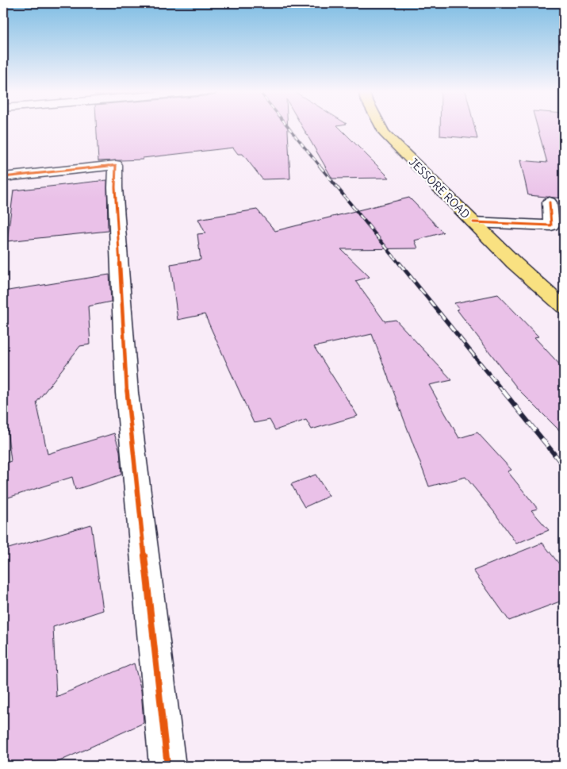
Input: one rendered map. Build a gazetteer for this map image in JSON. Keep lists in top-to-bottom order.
{
  "streets": {
    "highway": ["JESSORE ROAD"]
  }
}
